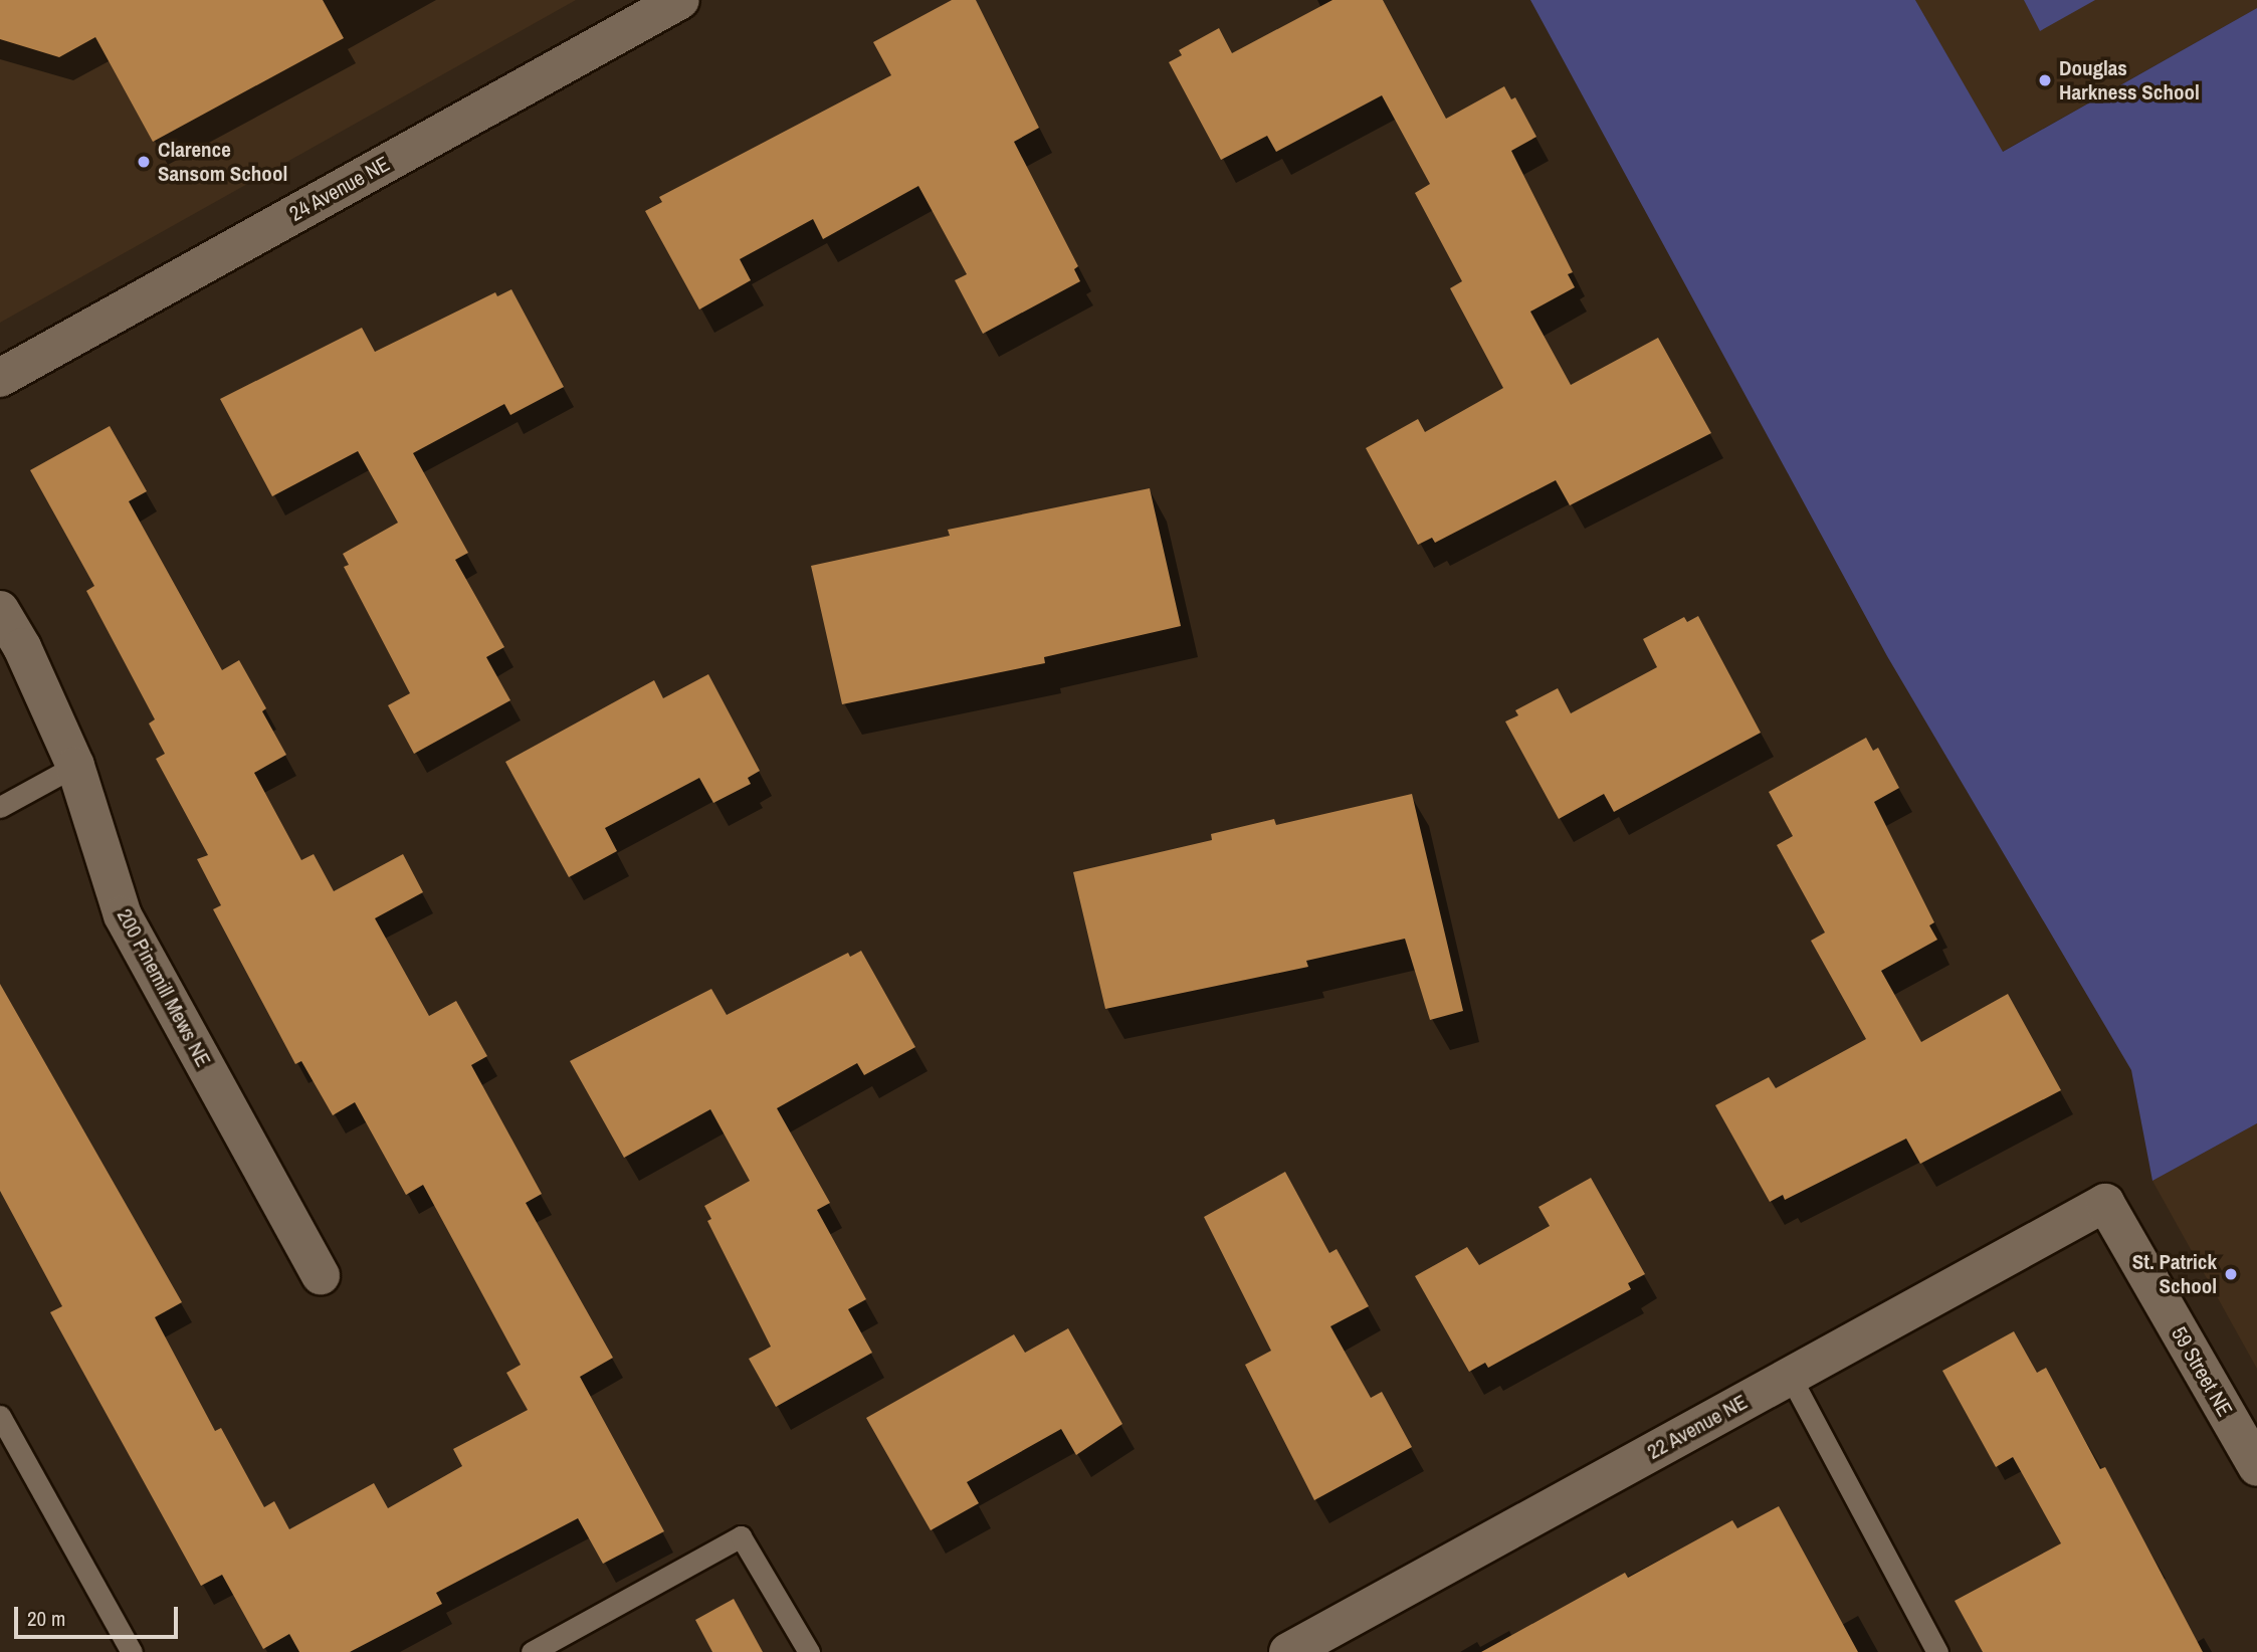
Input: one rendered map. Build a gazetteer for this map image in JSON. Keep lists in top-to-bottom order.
{
  "streets": {
    "street": [
      "24 Avenue NE",
      "200 Pinemill Mews NE",
      "59 Street NE",
      "22 Avenue NE"
    ]
  },
  "crossings": [
    ["59 Street NE", "22 Avenue NE"]
  ],
  "places": ["Douglas Harkness School", "Clarence Sansom School", "St. Patrick School"],
  "scale_bar": "20 m"
}
